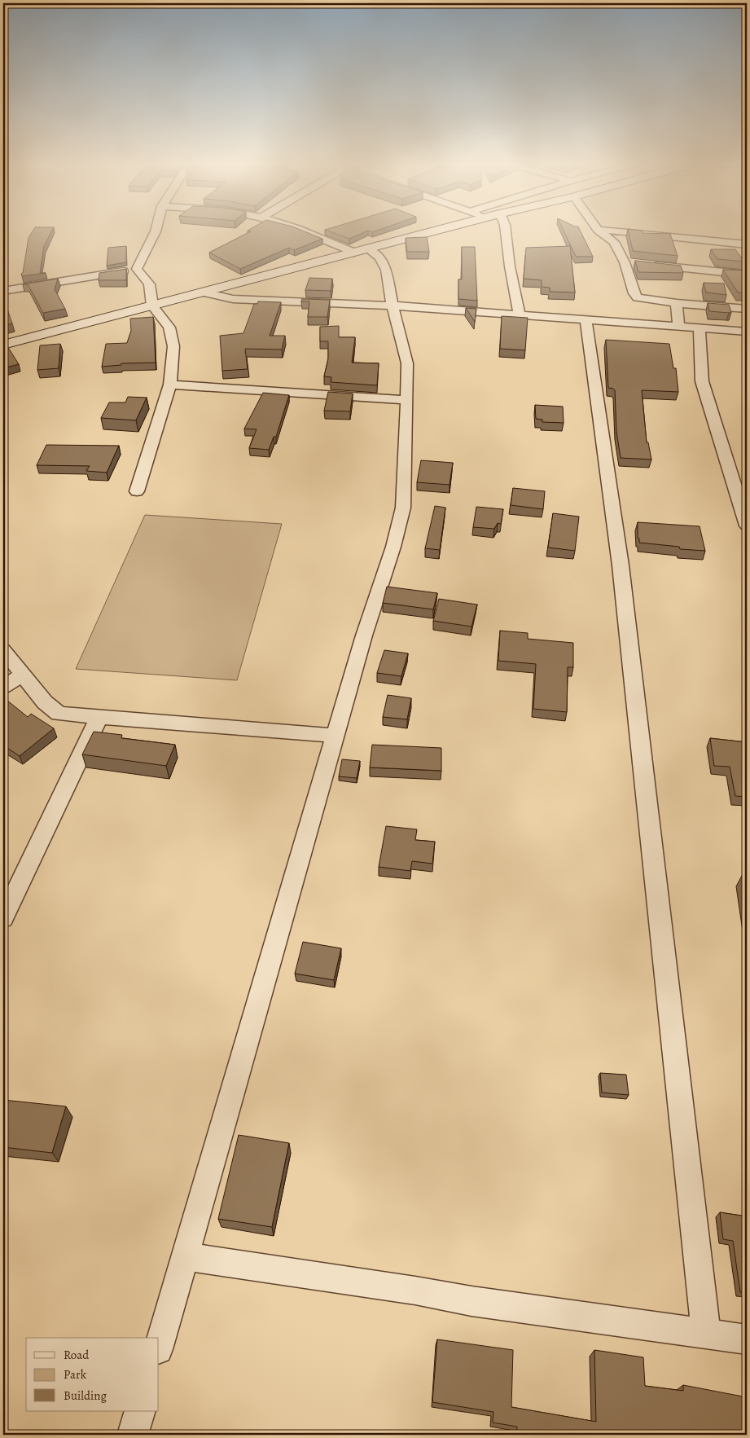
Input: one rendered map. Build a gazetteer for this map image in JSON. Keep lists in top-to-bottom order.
{
  "legend": ["Road", "Park", "Building"]
}
